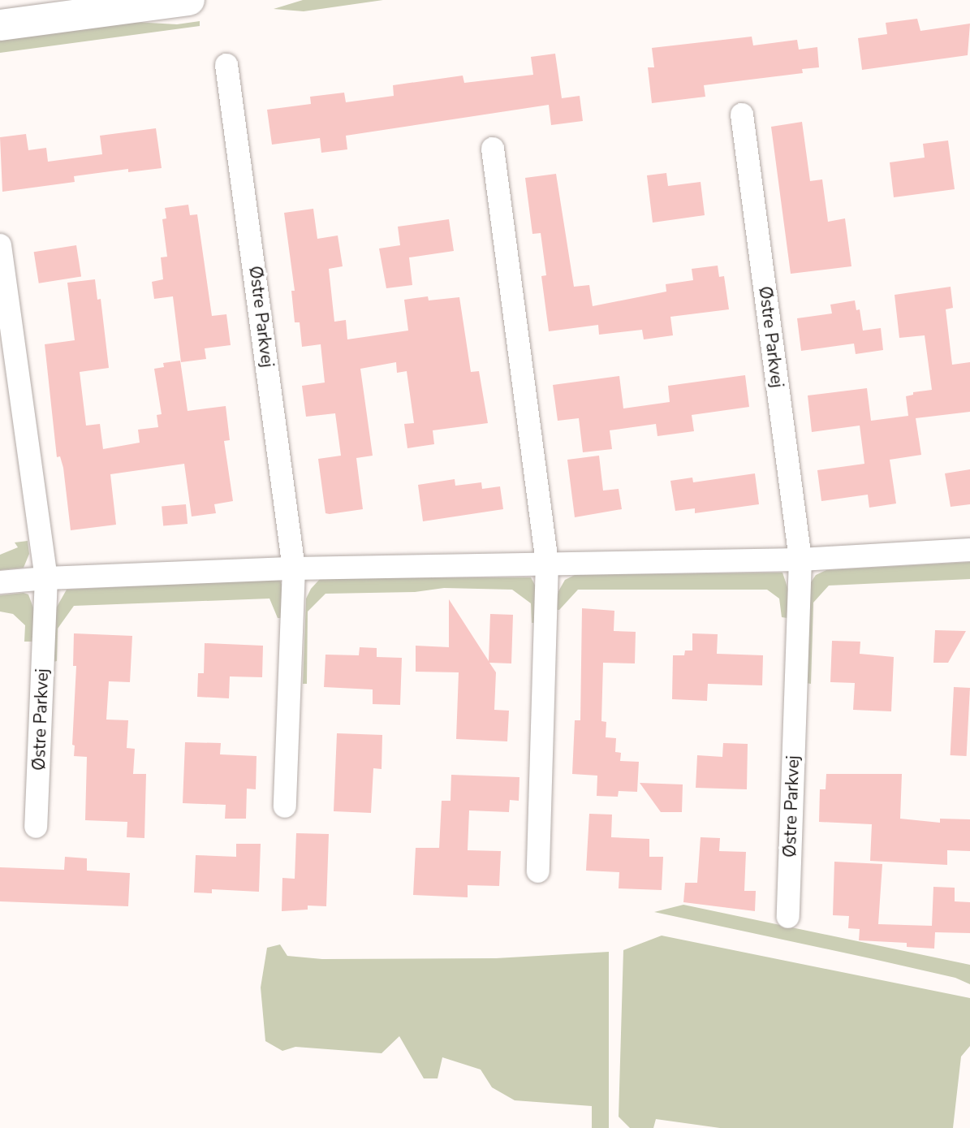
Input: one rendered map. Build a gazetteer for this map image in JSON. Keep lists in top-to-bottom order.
{
  "streets": {
    "street": ["Østre Parkvej"]
  }
}
